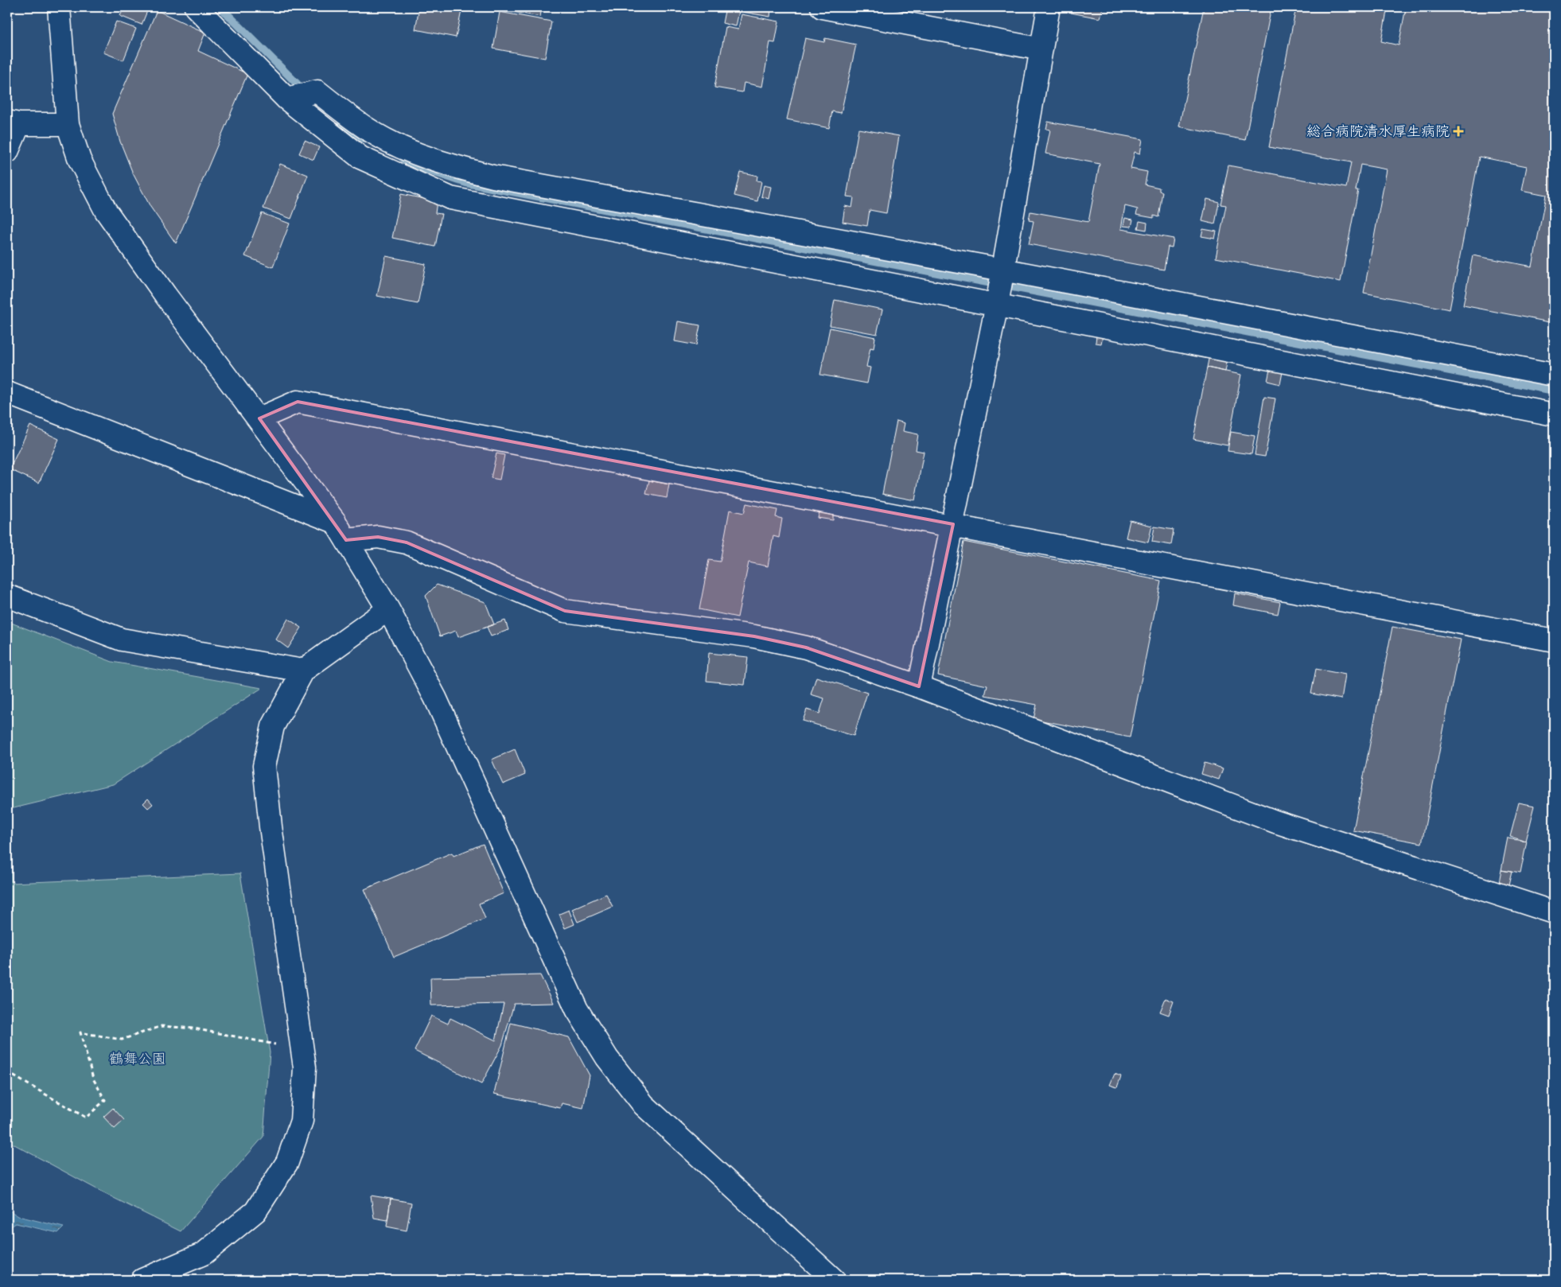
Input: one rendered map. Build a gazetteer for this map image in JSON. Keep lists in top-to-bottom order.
{
  "parks": ["鶴舞公園"],
  "places": {
    "health": ["総合病院清水厚生病院"]
  }
}
